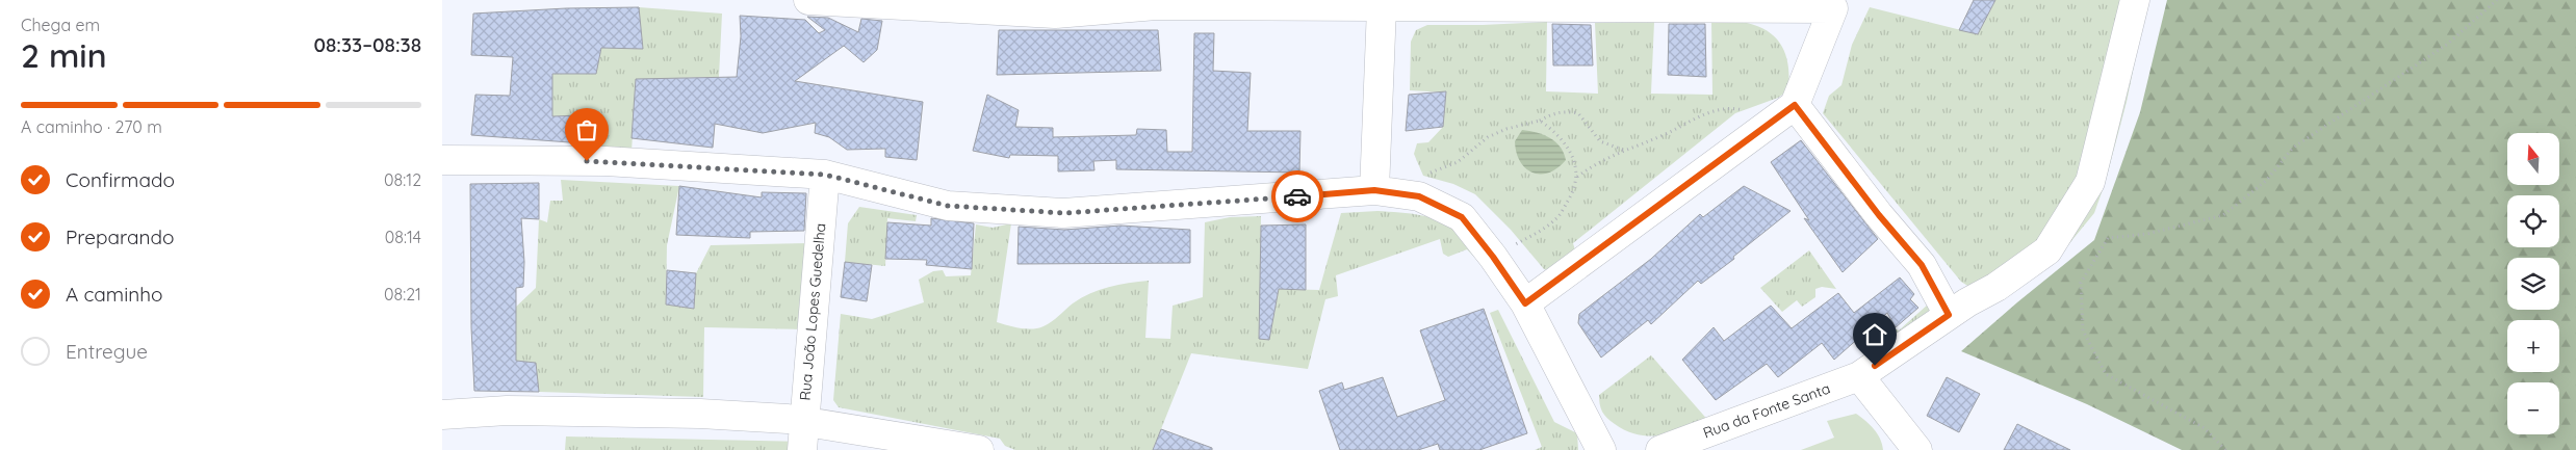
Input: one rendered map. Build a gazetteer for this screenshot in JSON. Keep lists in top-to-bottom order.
{
  "streets": {
    "street": ["Rua João Lopes Guedelha", "Rua da Fonte Santa"]
  },
  "north": "top",
  "page": {
    "heading": ["2 min", "Chega em", "08:33–08:38"],
    "bar": "A caminho · 270 m",
    "map_buttons": ["+", "−"],
    "list": [
      ["Confirmado", "08:12"],
      ["Preparando", "08:14"],
      ["A caminho", "08:21"],
      "Entregue"
    ]
  }
}
